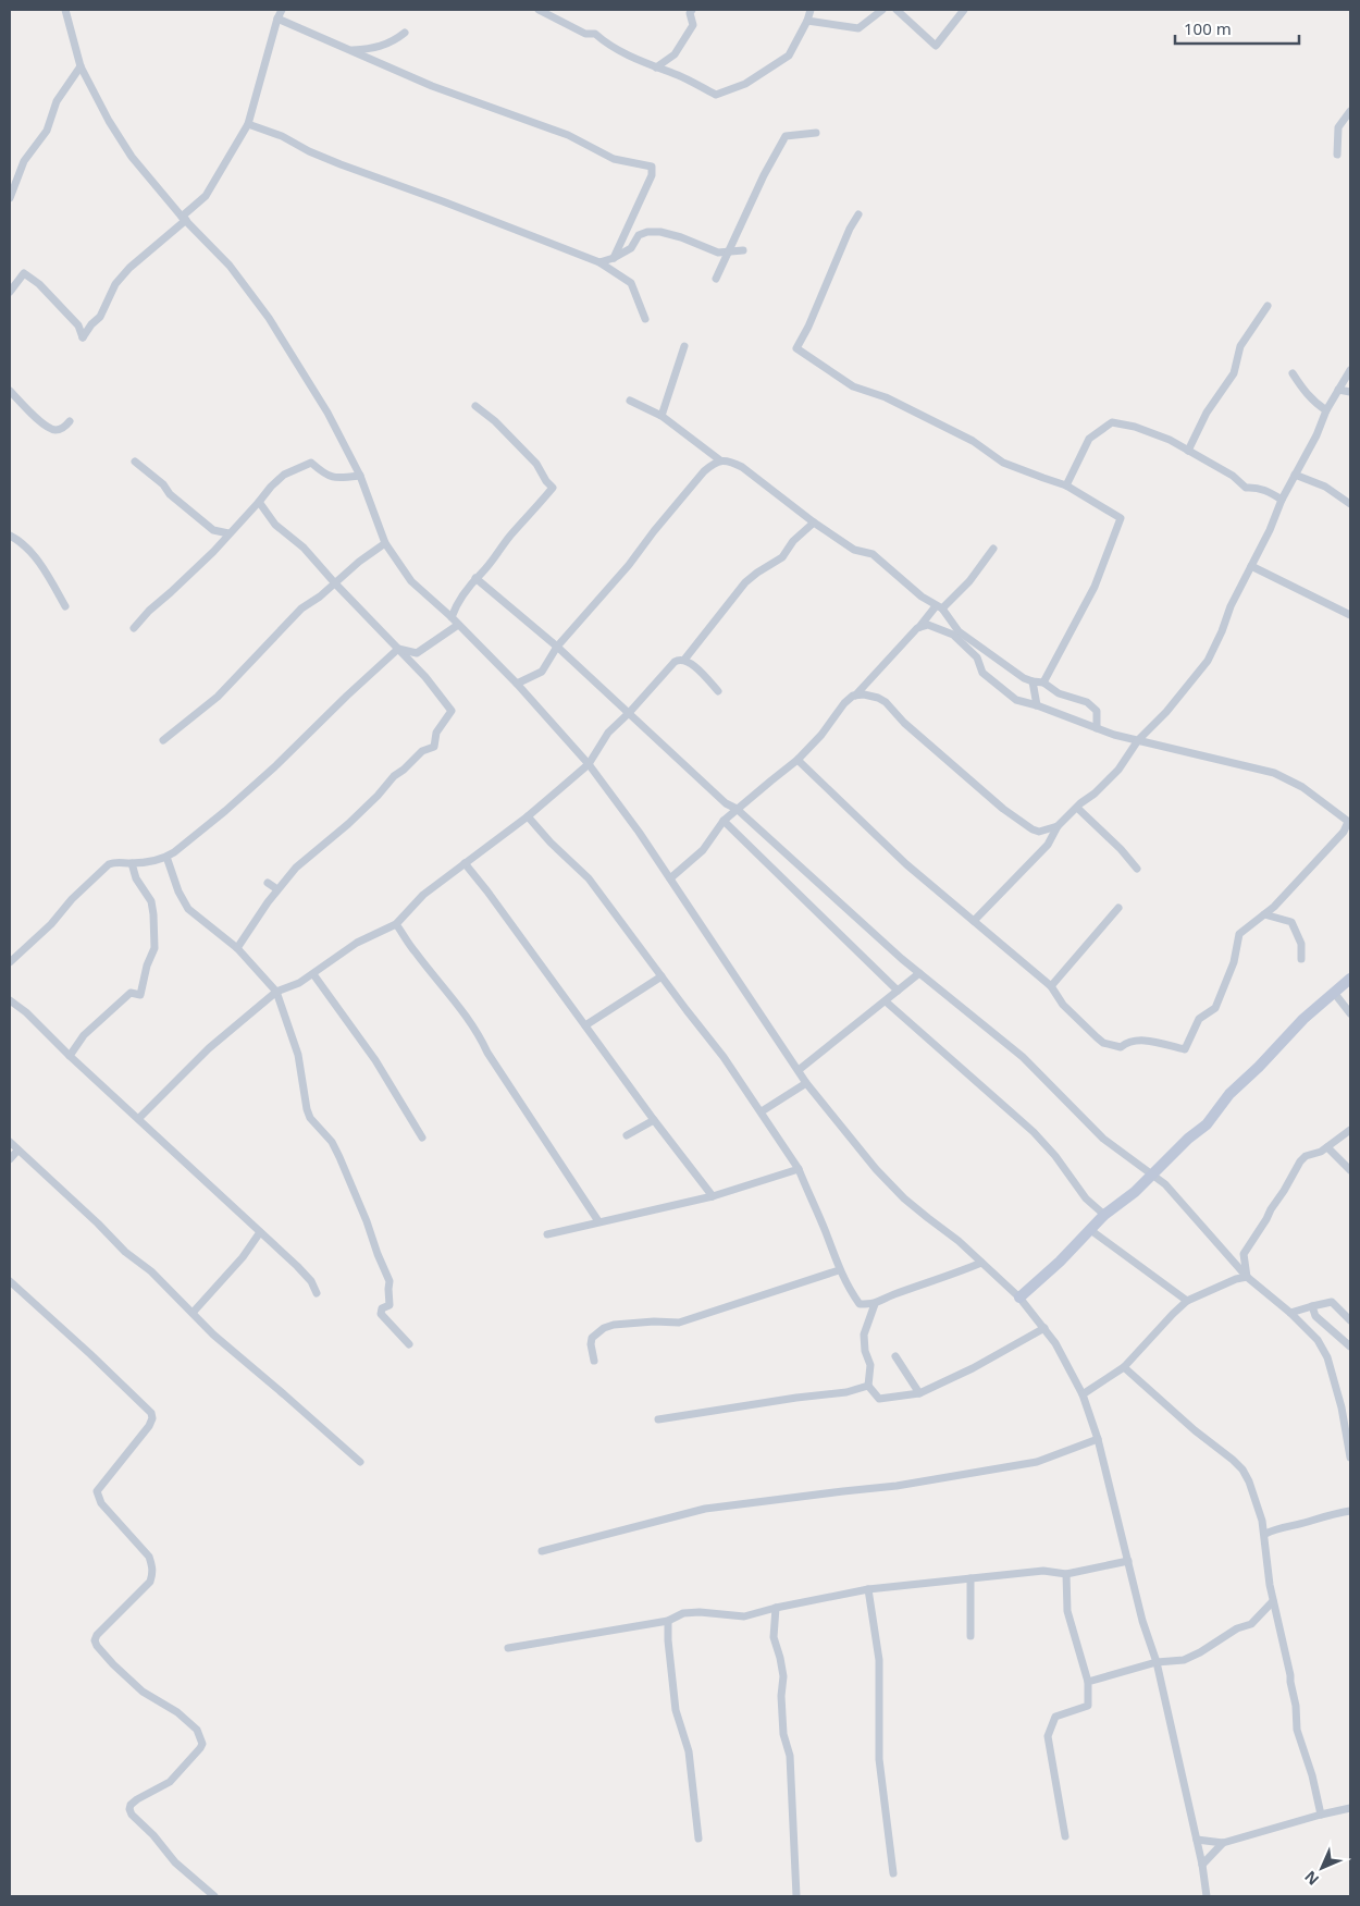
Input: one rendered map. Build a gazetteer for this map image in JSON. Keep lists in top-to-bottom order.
{
  "scale_bar": "100 m",
  "north": "bottom left"
}
